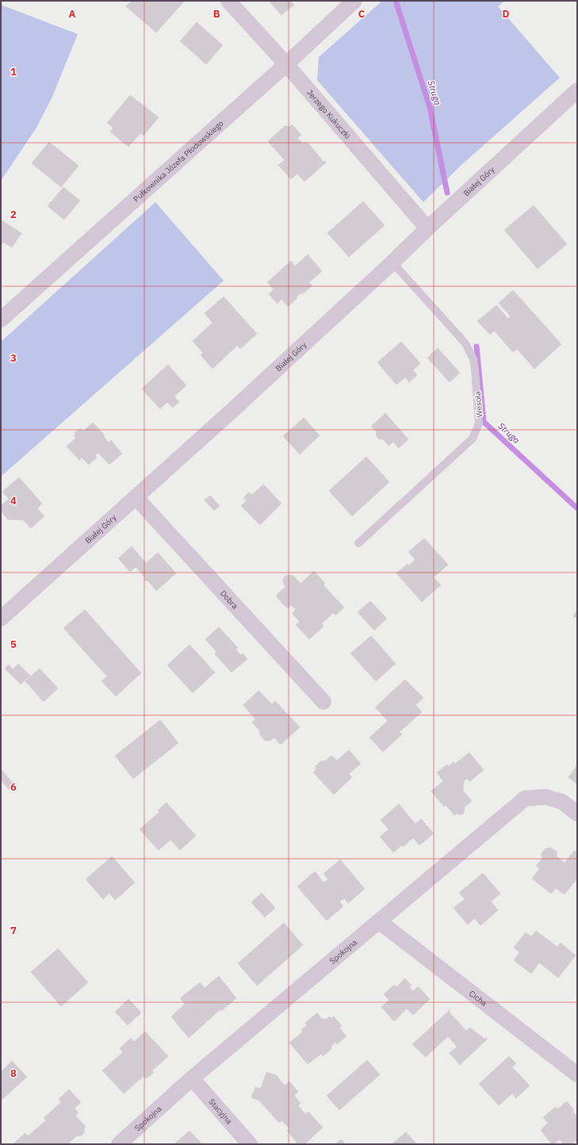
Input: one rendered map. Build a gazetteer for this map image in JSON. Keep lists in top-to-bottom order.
{
  "streets": {
    "street": [
      "Jerzego Kukuczki",
      "Pułkownika Józefa Płodowskiego",
      "Białej Góry",
      "Dobra",
      "Spokojna",
      "Cicha",
      "Stacyjna"
    ],
    "lane": ["Wesoła"]
  },
  "crossings": [
    ["Jerzego Kukuczki", "Pułkownika Józefa Płodowskiego"],
    ["Jerzego Kukuczki", "Białej Góry"],
    ["Białej Góry", "Wesoła"],
    ["Białej Góry", "Dobra"],
    ["Spokojna", "Cicha"],
    ["Spokojna", "Stacyjna"]
  ],
  "water": ["Struga"],
  "grid": {
    "columns": [
      "A",
      "B",
      "C",
      "D"
    ],
    "rows": [
      "1",
      "2",
      "3",
      "4",
      "5",
      "6",
      "7",
      "8"
    ]
  }
}
